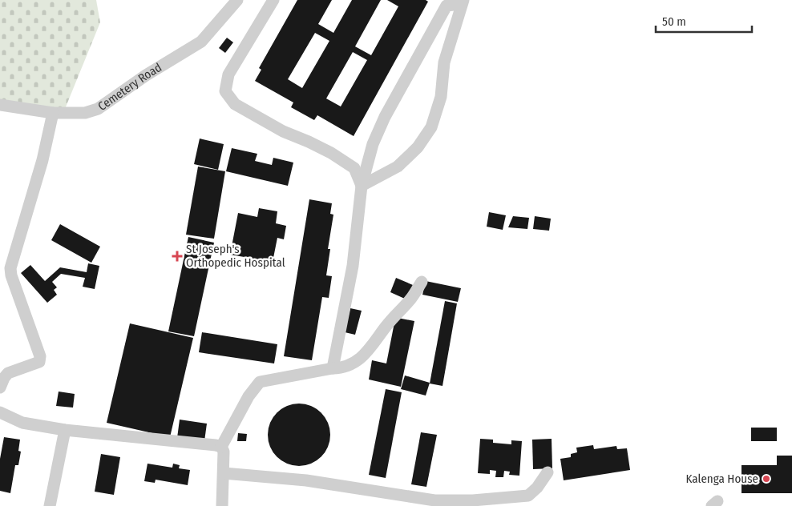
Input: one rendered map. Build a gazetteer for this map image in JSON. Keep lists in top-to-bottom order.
{
  "streets": {
    "street": ["Cemetery Road"]
  },
  "places": {
    "health": ["St Joseph's Orthopedic Hospital"],
    "other": ["Kalenga House"]
  },
  "scale_bar": "50 m"
}
